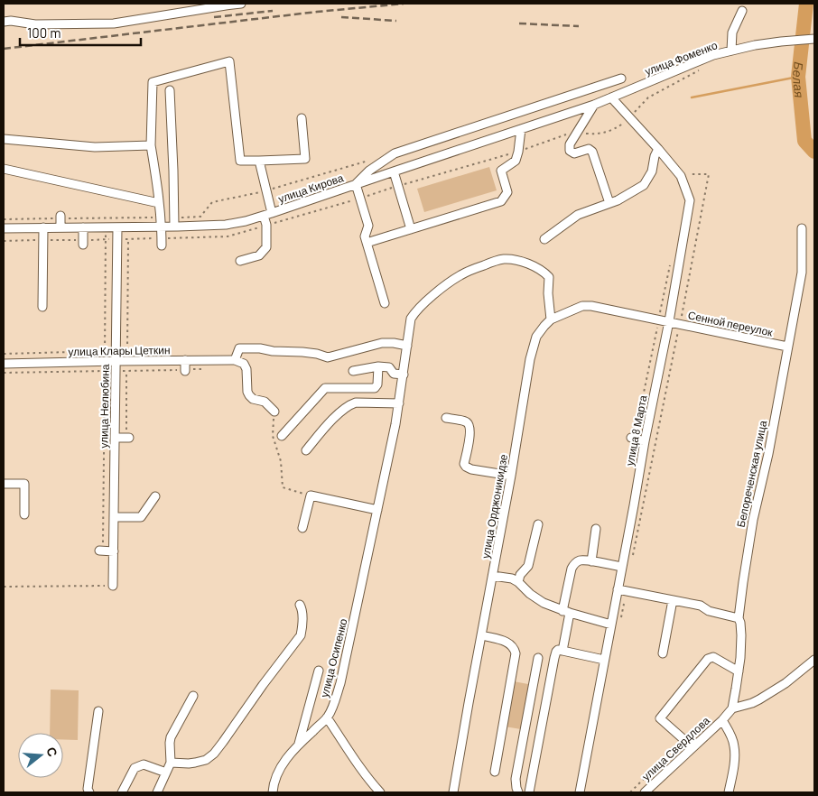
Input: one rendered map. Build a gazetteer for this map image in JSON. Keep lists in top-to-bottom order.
{
  "streets": {
    "street": [
      "улица Фоменко",
      "улица Кирова",
      "Сенной переулок",
      "улица Клары Цеткин",
      "улица Нелюбина",
      "улица 8 Марта",
      "Белореченская улица",
      "улица Орджоникидзе",
      "улица Осипенко",
      "улица Свердлова"
    ]
  },
  "crossings": [
    ["улица Фоменко", "улица Кирова"],
    ["улица Фоменко", "улица 8 Марта"],
    ["улица Кирова", "улица Нелюбина"],
    ["улица Кирова", "улица 8 Марта"],
    ["Сенной переулок", "улица 8 Марта"],
    ["Сенной переулок", "Белореченская улица"],
    ["Сенной переулок", "улица Орджоникидзе"],
    ["Сенной переулок", "улица Осипенко"],
    ["улица Клары Цеткин", "улица Нелюбина"],
    ["улица Орджоникидзе", "улица Осипенко"]
  ],
  "water": ["Белая"],
  "scale_bar": "100 m",
  "north": "right"
}
